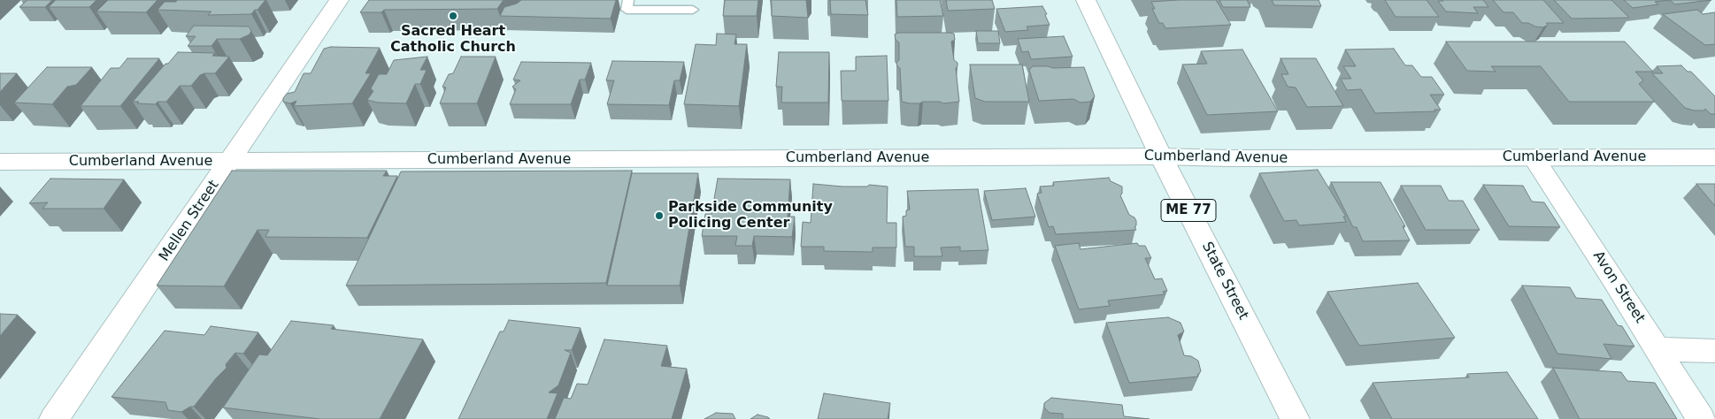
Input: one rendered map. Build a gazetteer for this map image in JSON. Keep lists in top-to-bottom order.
{
  "streets": {
    "street": [
      "Cumberland Avenue",
      "ME 77",
      "Mellen Street",
      "State Street",
      "Avon Street"
    ]
  },
  "crossings": [
    ["Cumberland Avenue", "Mellen Street"],
    ["Cumberland Avenue", "State Street"],
    ["Cumberland Avenue", "Avon Street"]
  ],
  "places": ["Sacred Heart Catholic Church", "Parkside Community Policing Center"]
}
